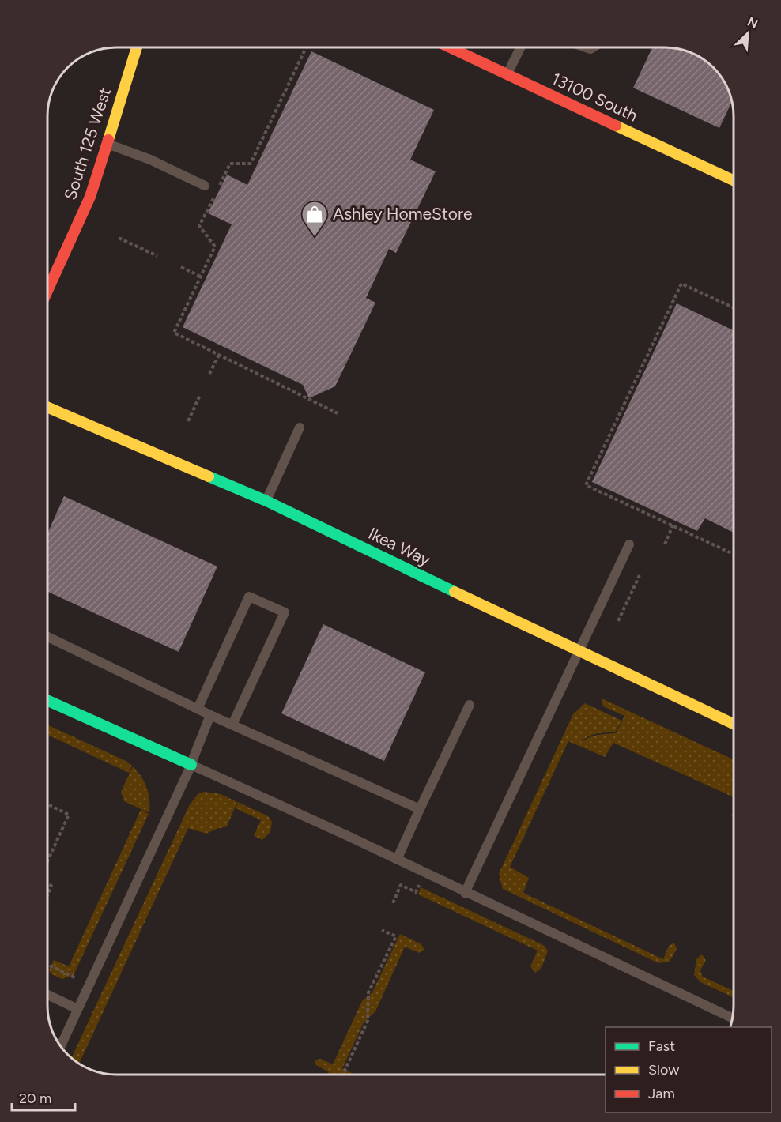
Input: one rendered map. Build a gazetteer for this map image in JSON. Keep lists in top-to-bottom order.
{
  "streets": {
    "street": ["13100 South", "South 125 West", "Ikea Way"]
  },
  "places": {
    "shop": ["Ashley HomeStore"]
  },
  "legend": ["Fast", "Slow", "Jam"],
  "scale_bar": "20 m",
  "north": "top right"
}
